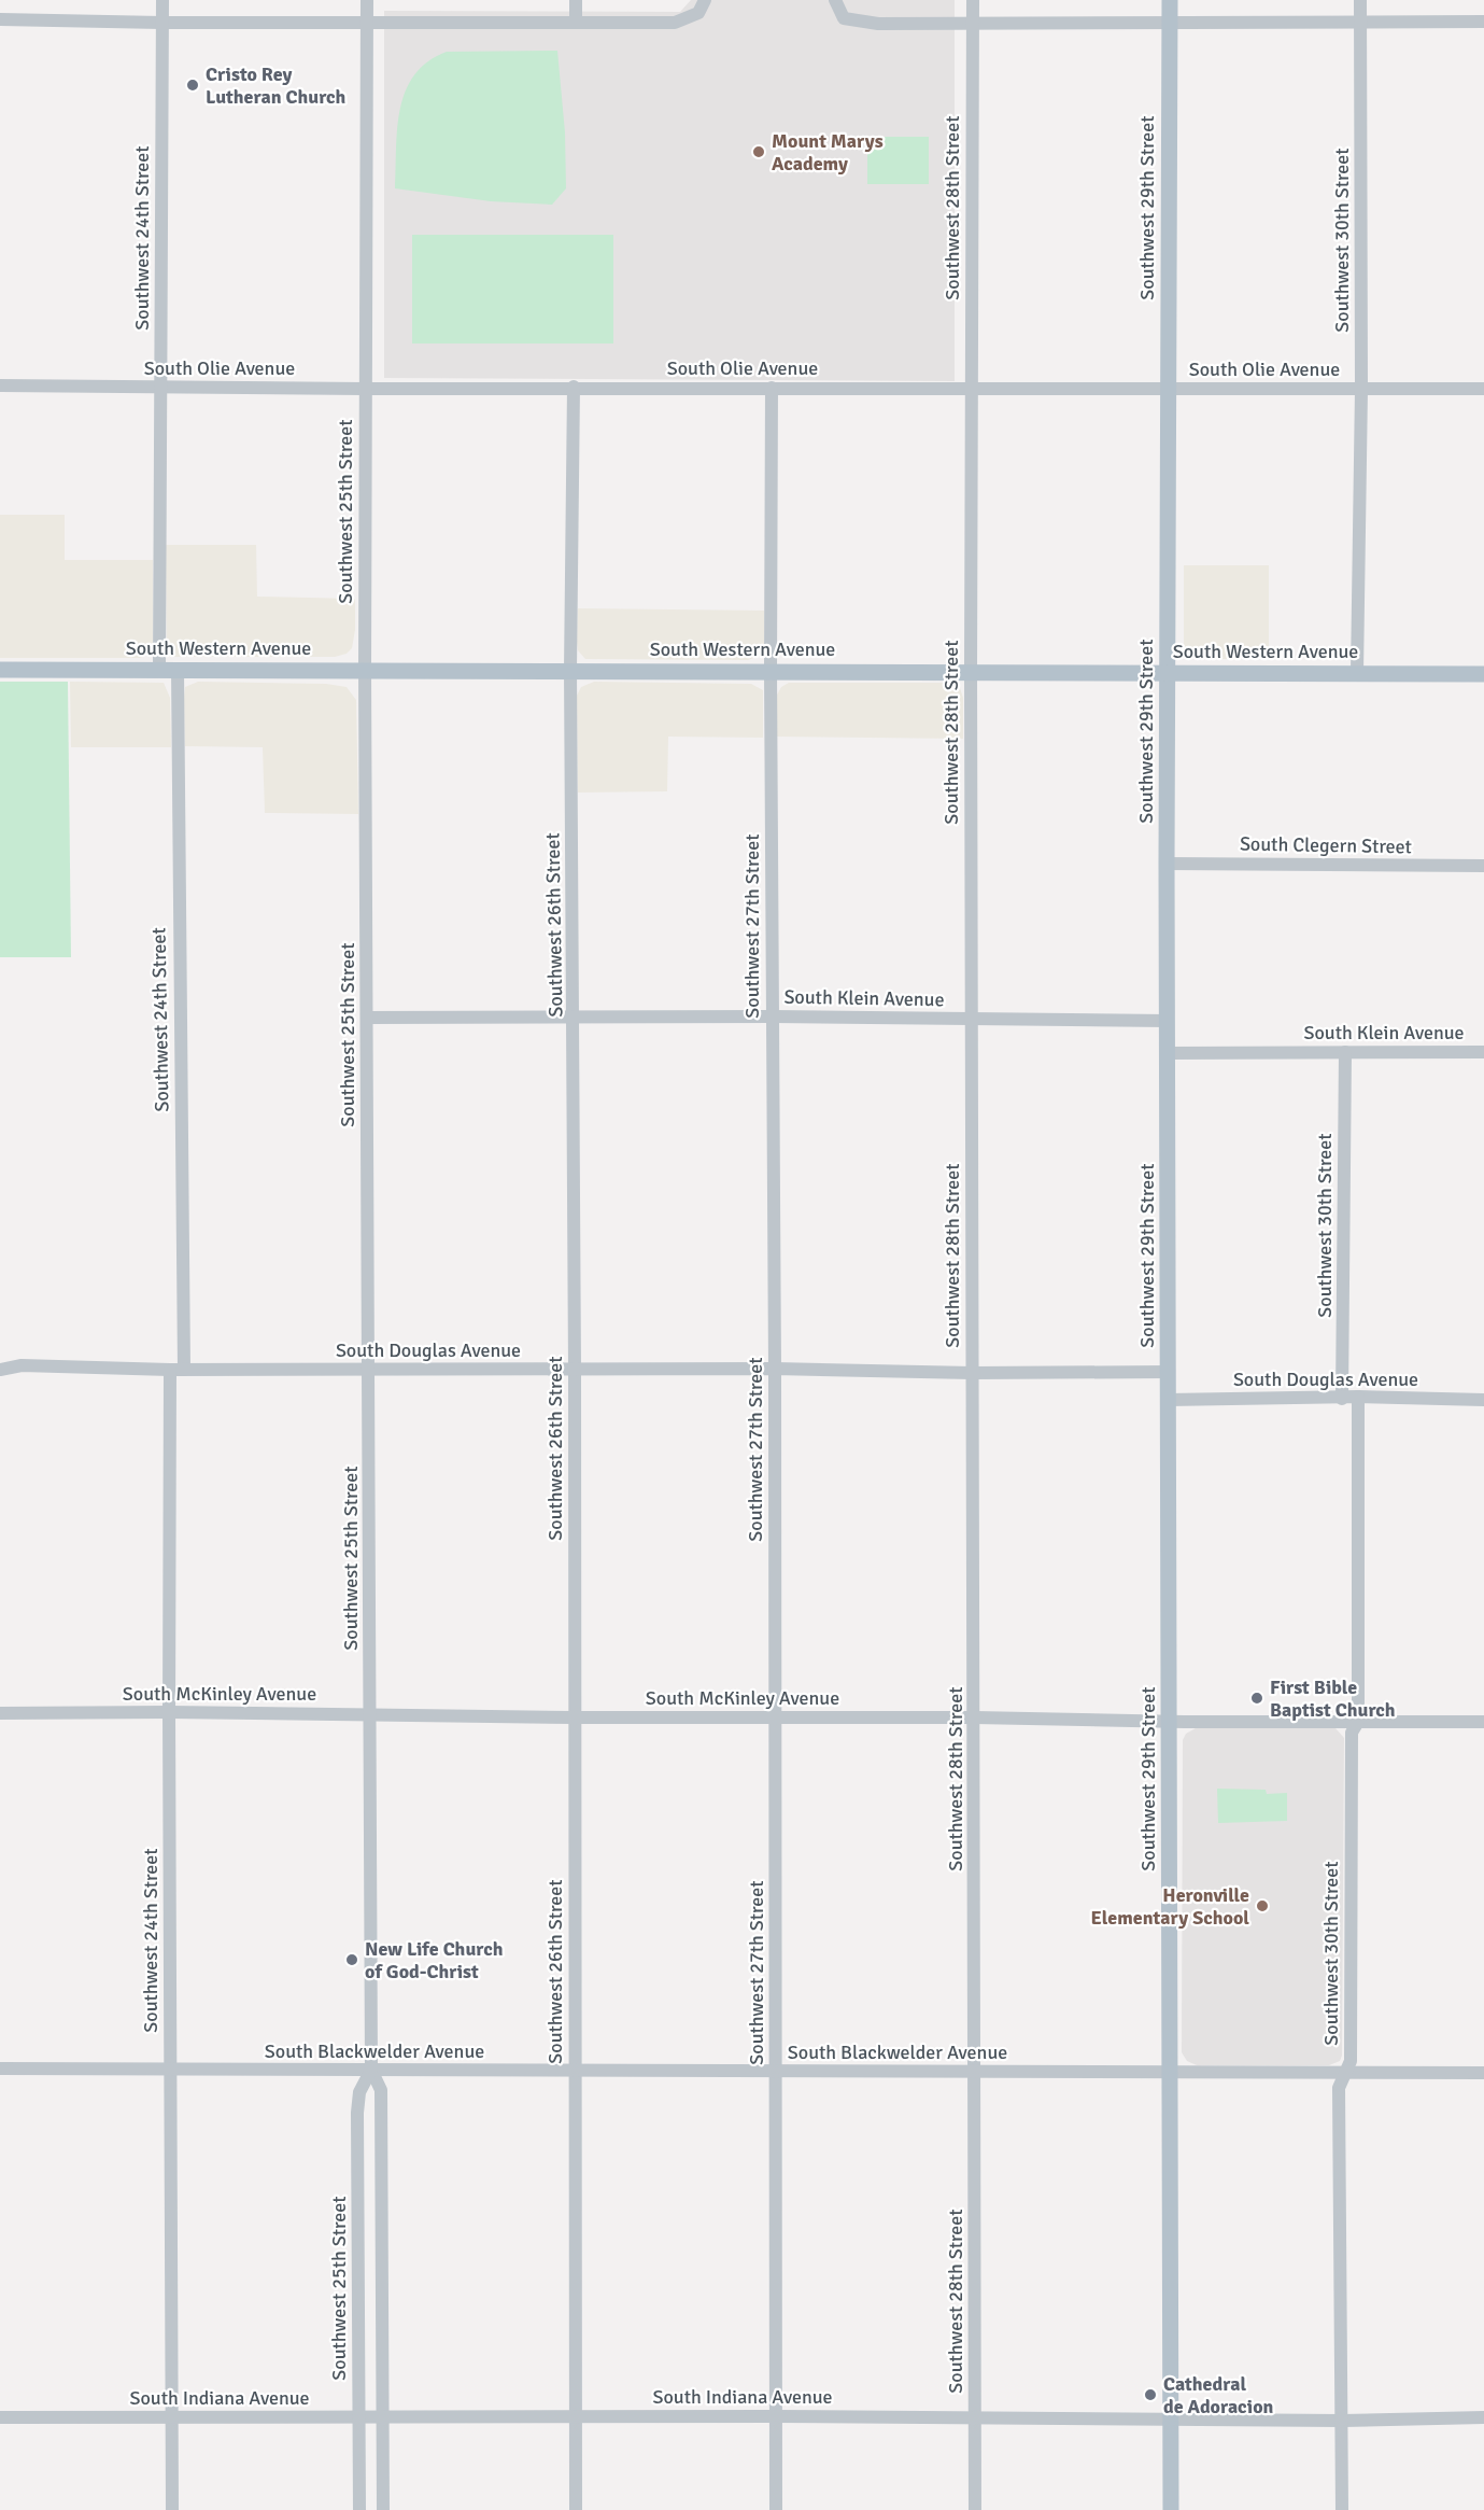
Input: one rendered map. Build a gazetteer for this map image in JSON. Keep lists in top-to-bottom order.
{
  "streets": {
    "main road": ["Southwest 29th Street", "South Western Avenue"],
    "street": [
      "Southwest 28th Street",
      "Southwest 24th Street",
      "Southwest 30th Street",
      "South Olie Avenue",
      "Southwest 25th Street",
      "South Clegern Street",
      "Southwest 26th Street",
      "Southwest 27th Street",
      "South Klein Avenue",
      "South Douglas Avenue",
      "South McKinley Avenue",
      "South Blackwelder Avenue",
      "South Indiana Avenue"
    ]
  },
  "crossings": [
    ["Southwest 28th Street", "South Olie Avenue"],
    ["Southwest 28th Street", "South Western Avenue"],
    ["Southwest 28th Street", "South Klein Avenue"],
    ["Southwest 28th Street", "South Douglas Avenue"],
    ["Southwest 28th Street", "South McKinley Avenue"],
    ["Southwest 28th Street", "South Blackwelder Avenue"],
    ["Southwest 28th Street", "South Indiana Avenue"],
    ["Southwest 29th Street", "South Olie Avenue"],
    ["Southwest 29th Street", "South Western Avenue"],
    ["Southwest 29th Street", "South Clegern Street"],
    ["Southwest 29th Street", "South Klein Avenue"],
    ["Southwest 29th Street", "South Douglas Avenue"],
    ["Southwest 29th Street", "South McKinley Avenue"],
    ["Southwest 29th Street", "South Blackwelder Avenue"],
    ["Southwest 29th Street", "South Indiana Avenue"],
    ["Southwest 24th Street", "South Olie Avenue"],
    ["Southwest 24th Street", "South Western Avenue"],
    ["Southwest 24th Street", "South Douglas Avenue"],
    ["Southwest 24th Street", "South McKinley Avenue"],
    ["Southwest 24th Street", "South Blackwelder Avenue"],
    ["Southwest 24th Street", "South Indiana Avenue"],
    ["Southwest 30th Street", "South Olie Avenue"],
    ["Southwest 30th Street", "South Western Avenue"],
    ["Southwest 30th Street", "South Klein Avenue"],
    ["Southwest 30th Street", "South Douglas Avenue"],
    ["Southwest 30th Street", "South McKinley Avenue"],
    ["Southwest 30th Street", "South Blackwelder Avenue"],
    ["Southwest 30th Street", "South Indiana Avenue"],
    ["South Olie Avenue", "Southwest 25th Street"],
    ["South Olie Avenue", "Southwest 26th Street"],
    ["South Olie Avenue", "Southwest 27th Street"],
    ["Southwest 25th Street", "South Western Avenue"],
    ["Southwest 25th Street", "South Klein Avenue"],
    ["Southwest 25th Street", "South Douglas Avenue"],
    ["Southwest 25th Street", "South McKinley Avenue"],
    ["Southwest 25th Street", "South Blackwelder Avenue"],
    ["Southwest 25th Street", "South Indiana Avenue"],
    ["South Western Avenue", "Southwest 26th Street"],
    ["South Western Avenue", "Southwest 27th Street"],
    ["Southwest 26th Street", "South Klein Avenue"],
    ["Southwest 26th Street", "South Douglas Avenue"],
    ["Southwest 26th Street", "South McKinley Avenue"],
    ["Southwest 26th Street", "South Blackwelder Avenue"],
    ["Southwest 26th Street", "South Indiana Avenue"],
    ["Southwest 27th Street", "South Klein Avenue"],
    ["Southwest 27th Street", "South Douglas Avenue"],
    ["Southwest 27th Street", "South McKinley Avenue"],
    ["Southwest 27th Street", "South Blackwelder Avenue"],
    ["Southwest 27th Street", "South Indiana Avenue"]
  ],
  "places": [
    "Cristo Rey Lutheran Church",
    "Mount Marys Academy",
    "First Bible Baptist Church",
    "Heronville Elementary School",
    "New Life Church of God-Christ",
    "Cathedral de Adoracion"
  ]
}
